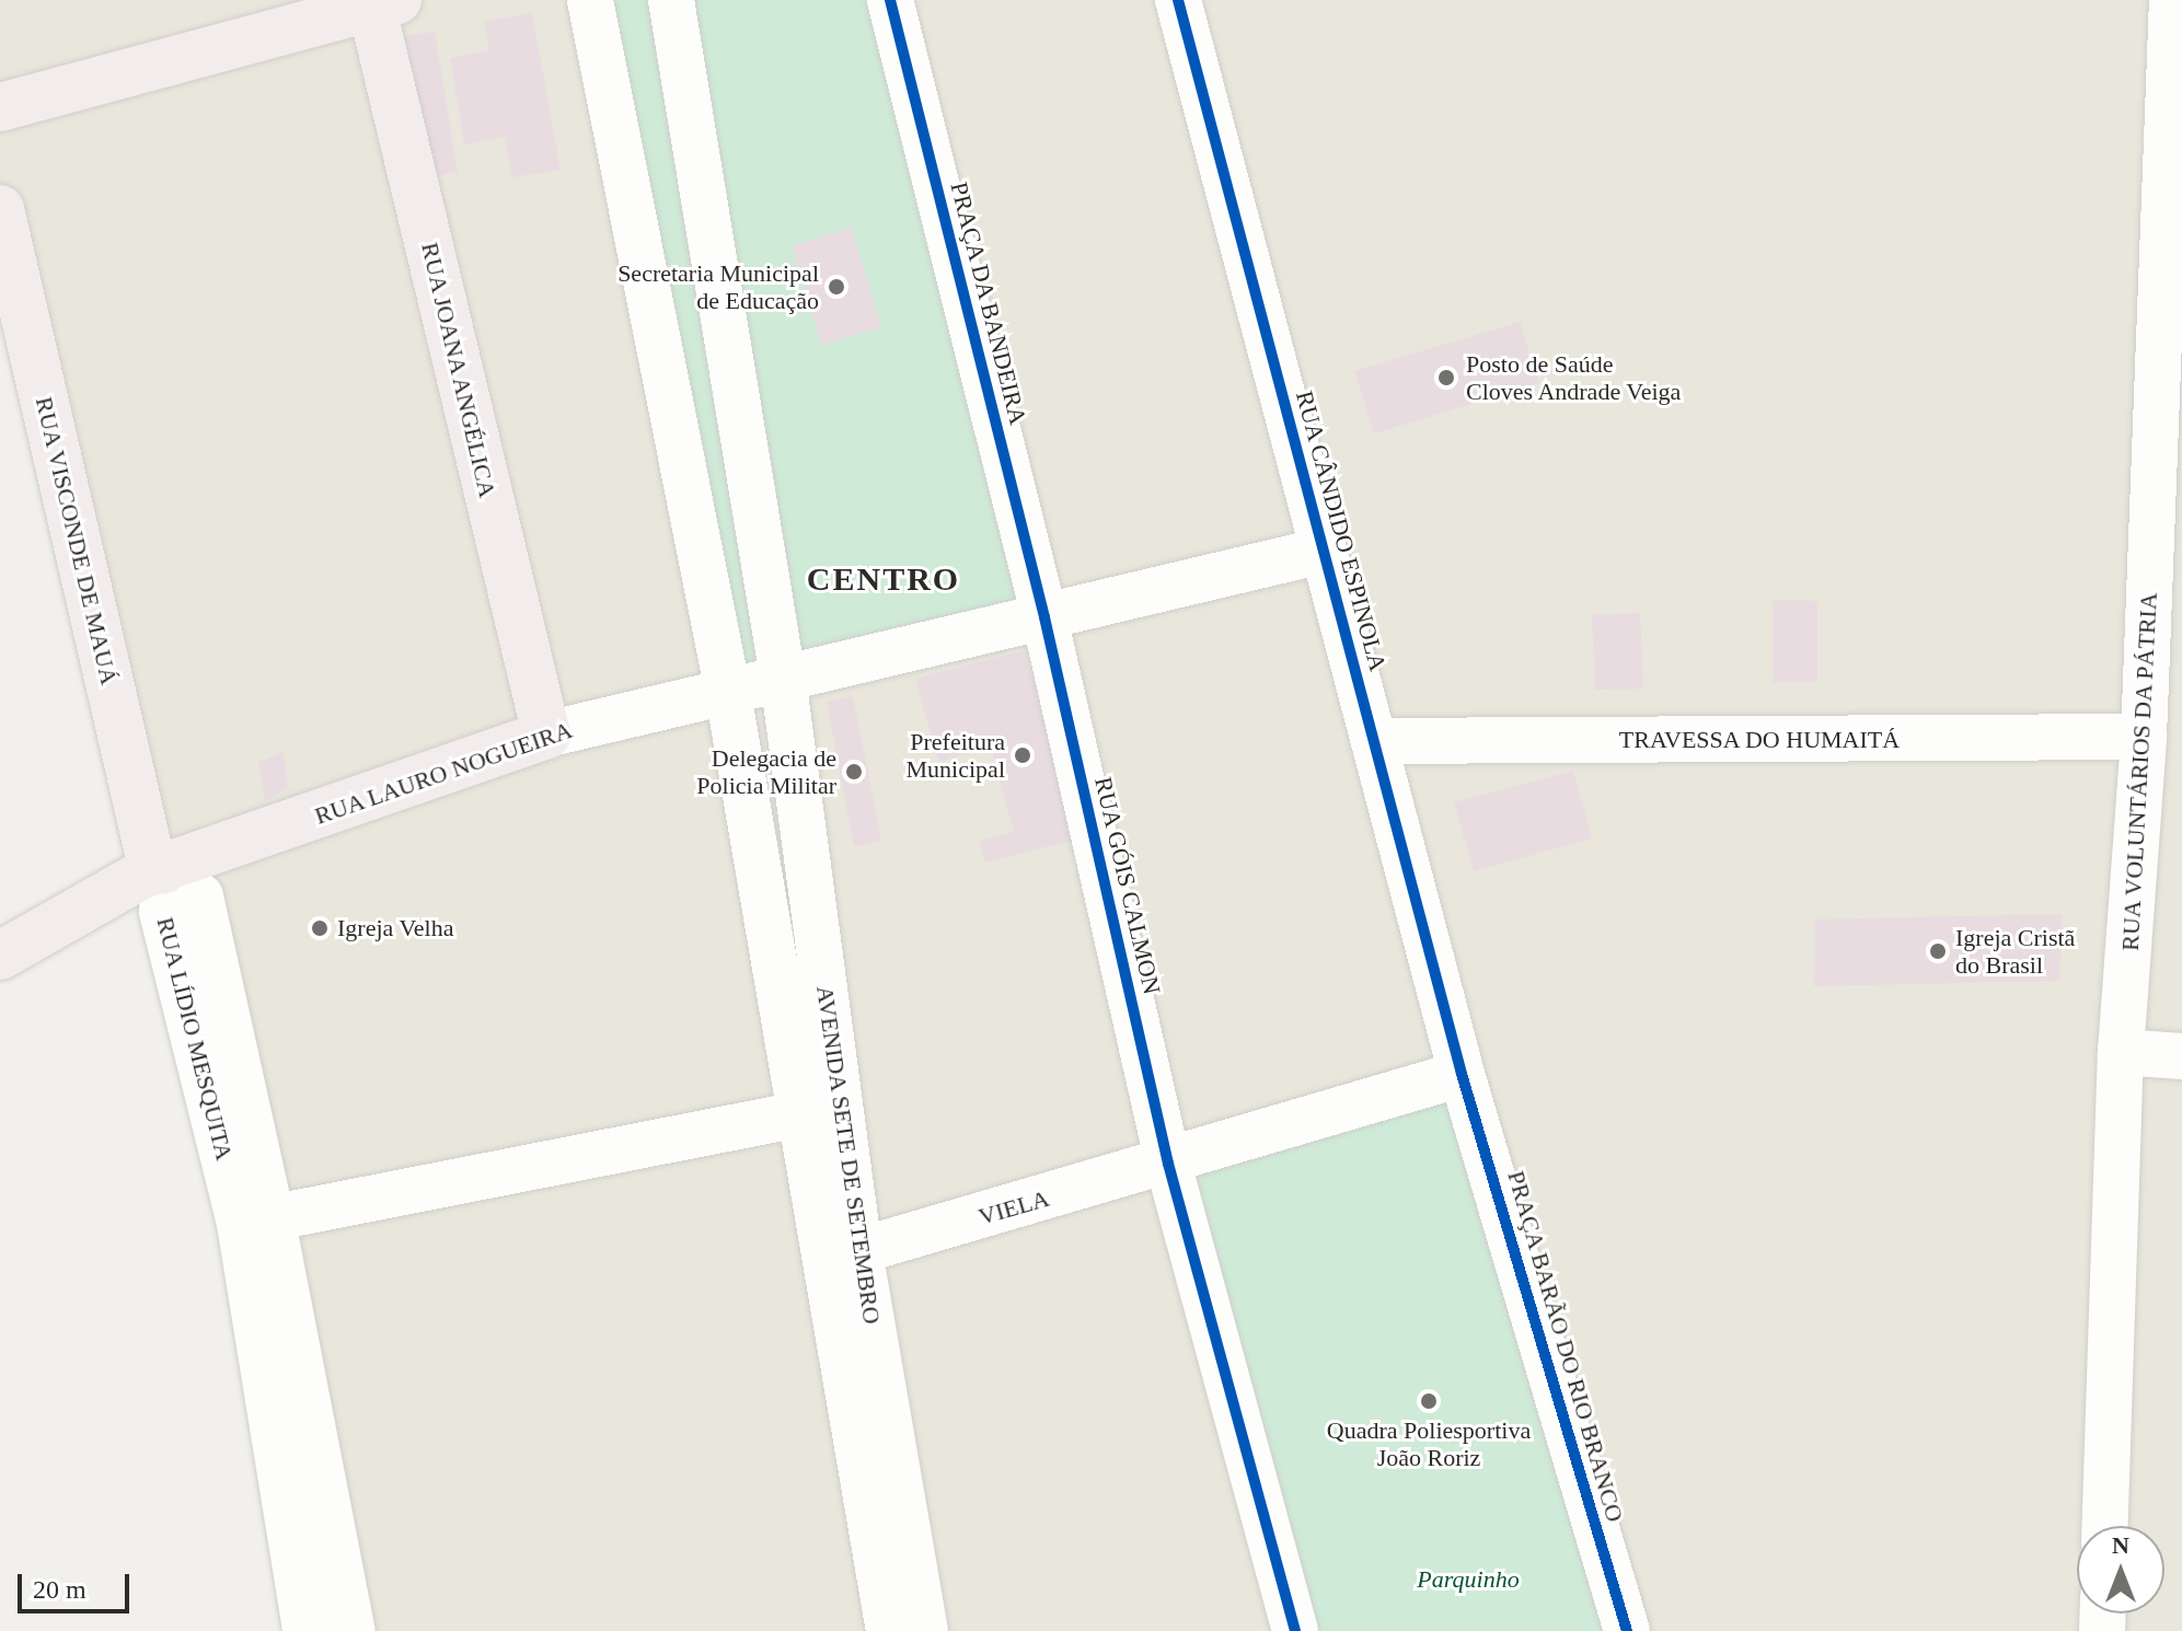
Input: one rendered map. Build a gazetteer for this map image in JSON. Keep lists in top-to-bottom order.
{
  "streets": {
    "main road": ["RUA JOANA ANGÉLICA", "RUA VISCONDE DE MAUÁ", "RUA LAURO NOGUEIRA"],
    "street": [
      "PRAÇA DA BANDEIRA",
      "RUA CÂNDIDO ESPINOLA",
      "TRAVESSA DO HUMAITÁ",
      "RUA VOLUNTÁRIOS DA PÁTRIA",
      "RUA GÓIS CALMON",
      "RUA LÍDIO MESQUITA",
      "AVENIDA SETE DE SETEMBRO",
      "VIELA",
      "PRAÇA BARÃO DO RIO BRANCO"
    ]
  },
  "crossings": [
    ["PRAÇA DA BANDEIRA", "RUA GÓIS CALMON"],
    ["RUA JOANA ANGÉLICA", "RUA LAURO NOGUEIRA"],
    ["RUA CÂNDIDO ESPINOLA", "TRAVESSA DO HUMAITÁ"],
    ["RUA CÂNDIDO ESPINOLA", "PRAÇA BARÃO DO RIO BRANCO"],
    ["RUA VISCONDE DE MAUÁ", "RUA LAURO NOGUEIRA"],
    ["RUA VISCONDE DE MAUÁ", "RUA LÍDIO MESQUITA"],
    ["TRAVESSA DO HUMAITÁ", "RUA VOLUNTÁRIOS DA PÁTRIA"],
    ["RUA LAURO NOGUEIRA", "RUA LÍDIO MESQUITA"],
    ["RUA LAURO NOGUEIRA", "AVENIDA SETE DE SETEMBRO"],
    ["RUA GÓIS CALMON", "VIELA"],
    ["AVENIDA SETE DE SETEMBRO", "VIELA"]
  ],
  "districts": ["CENTRO"],
  "parks": ["Parquinho"],
  "places": [
    "Secretaria Municipal de Educação",
    "Posto de Saúde Cloves Andrade Veiga",
    "Prefeitura Municipal",
    "Delegacia de Policia Militar",
    "Igreja Velha",
    "Igreja Cristã do Brasil",
    "Quadra Poliesportiva João Roriz"
  ],
  "scale_bar": "20 m",
  "north": "top"
}
